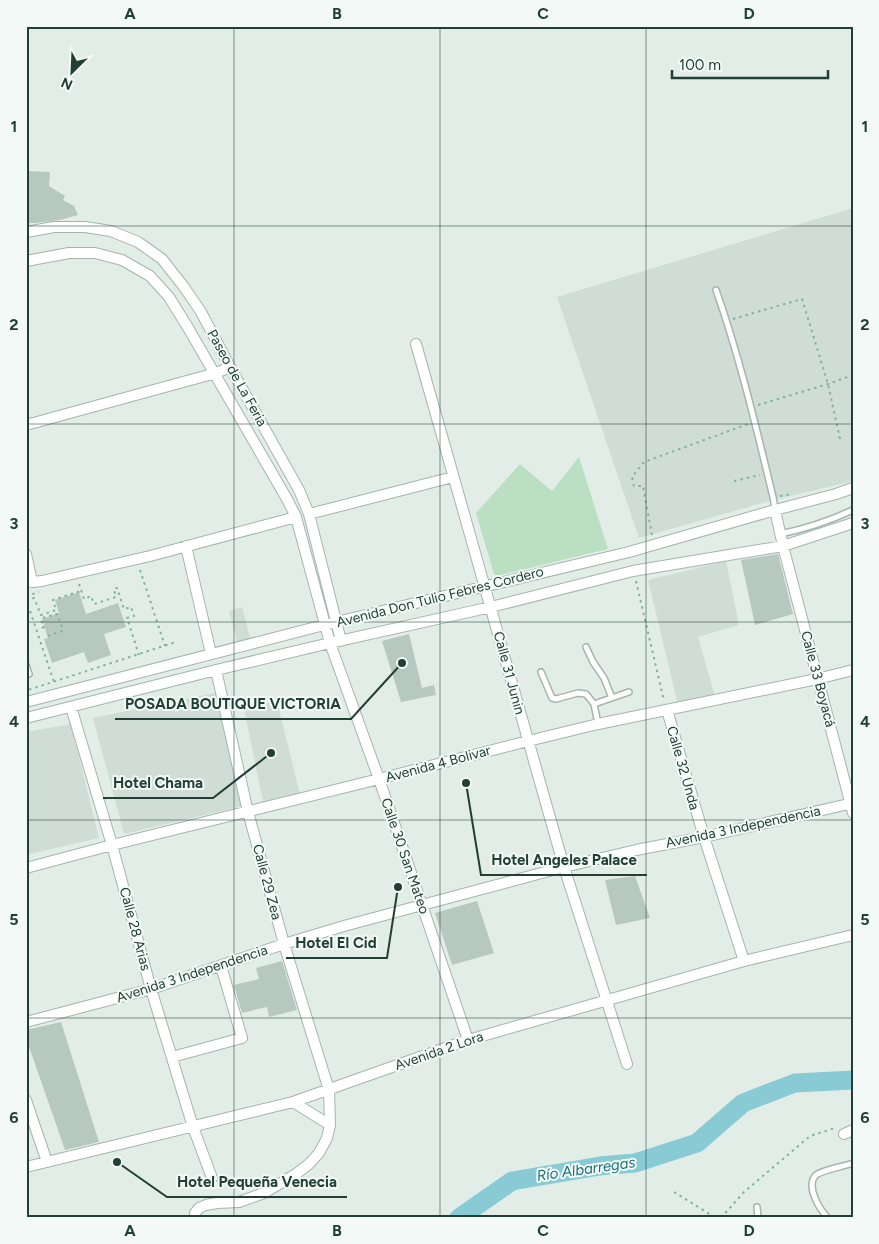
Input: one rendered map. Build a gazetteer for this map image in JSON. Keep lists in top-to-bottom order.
{
  "streets": {
    "street": [
      "Paseo de La Feria",
      "Avenida Don Tulio Febres Cordero",
      "Calle 31 Junin",
      "Calle 33 Boyacá",
      "Avenida 4 Bolivar",
      "Calle 32 Unda",
      "Avenida 3 Independencia",
      "Calle 30 San Mateo",
      "Calle 29 Zea",
      "Calle 28 Arias",
      "Avenida 2 Lora"
    ]
  },
  "crossings": [
    ["Paseo de La Feria", "Avenida Don Tulio Febres Cordero"],
    ["Paseo de La Feria", "Calle 30 San Mateo"],
    ["Avenida Don Tulio Febres Cordero", "Calle 31 Junin"],
    ["Avenida Don Tulio Febres Cordero", "Calle 33 Boyacá"],
    ["Avenida Don Tulio Febres Cordero", "Calle 32 Unda"],
    ["Avenida Don Tulio Febres Cordero", "Calle 30 San Mateo"],
    ["Avenida Don Tulio Febres Cordero", "Calle 29 Zea"],
    ["Avenida Don Tulio Febres Cordero", "Calle 28 Arias"],
    ["Calle 31 Junin", "Avenida 4 Bolivar"],
    ["Calle 31 Junin", "Avenida 3 Independencia"],
    ["Calle 31 Junin", "Avenida 2 Lora"],
    ["Calle 33 Boyacá", "Avenida 4 Bolivar"],
    ["Calle 33 Boyacá", "Avenida 3 Independencia"],
    ["Avenida 4 Bolivar", "Calle 32 Unda"],
    ["Avenida 4 Bolivar", "Calle 30 San Mateo"],
    ["Avenida 4 Bolivar", "Calle 29 Zea"],
    ["Avenida 4 Bolivar", "Calle 28 Arias"],
    ["Calle 32 Unda", "Avenida 3 Independencia"],
    ["Calle 32 Unda", "Avenida 2 Lora"],
    ["Avenida 3 Independencia", "Calle 30 San Mateo"],
    ["Avenida 3 Independencia", "Calle 29 Zea"],
    ["Avenida 3 Independencia", "Calle 28 Arias"],
    ["Calle 30 San Mateo", "Avenida 2 Lora"],
    ["Calle 29 Zea", "Avenida 2 Lora"],
    ["Calle 28 Arias", "Avenida 2 Lora"]
  ],
  "water": ["Río Albarregas"],
  "places": [
    "POSADA BOUTIQUE VICTORIA",
    "Hotel Chama",
    "Hotel Angeles Palace",
    "Hotel El Cid",
    "Hotel Pequeña Venecia"
  ],
  "scale_bar": "100 m",
  "north": "bottom left",
  "grid": {
    "columns": [
      "A",
      "B",
      "C",
      "D"
    ],
    "rows": [
      "1",
      "2",
      "3",
      "4",
      "5",
      "6"
    ]
  }
}
